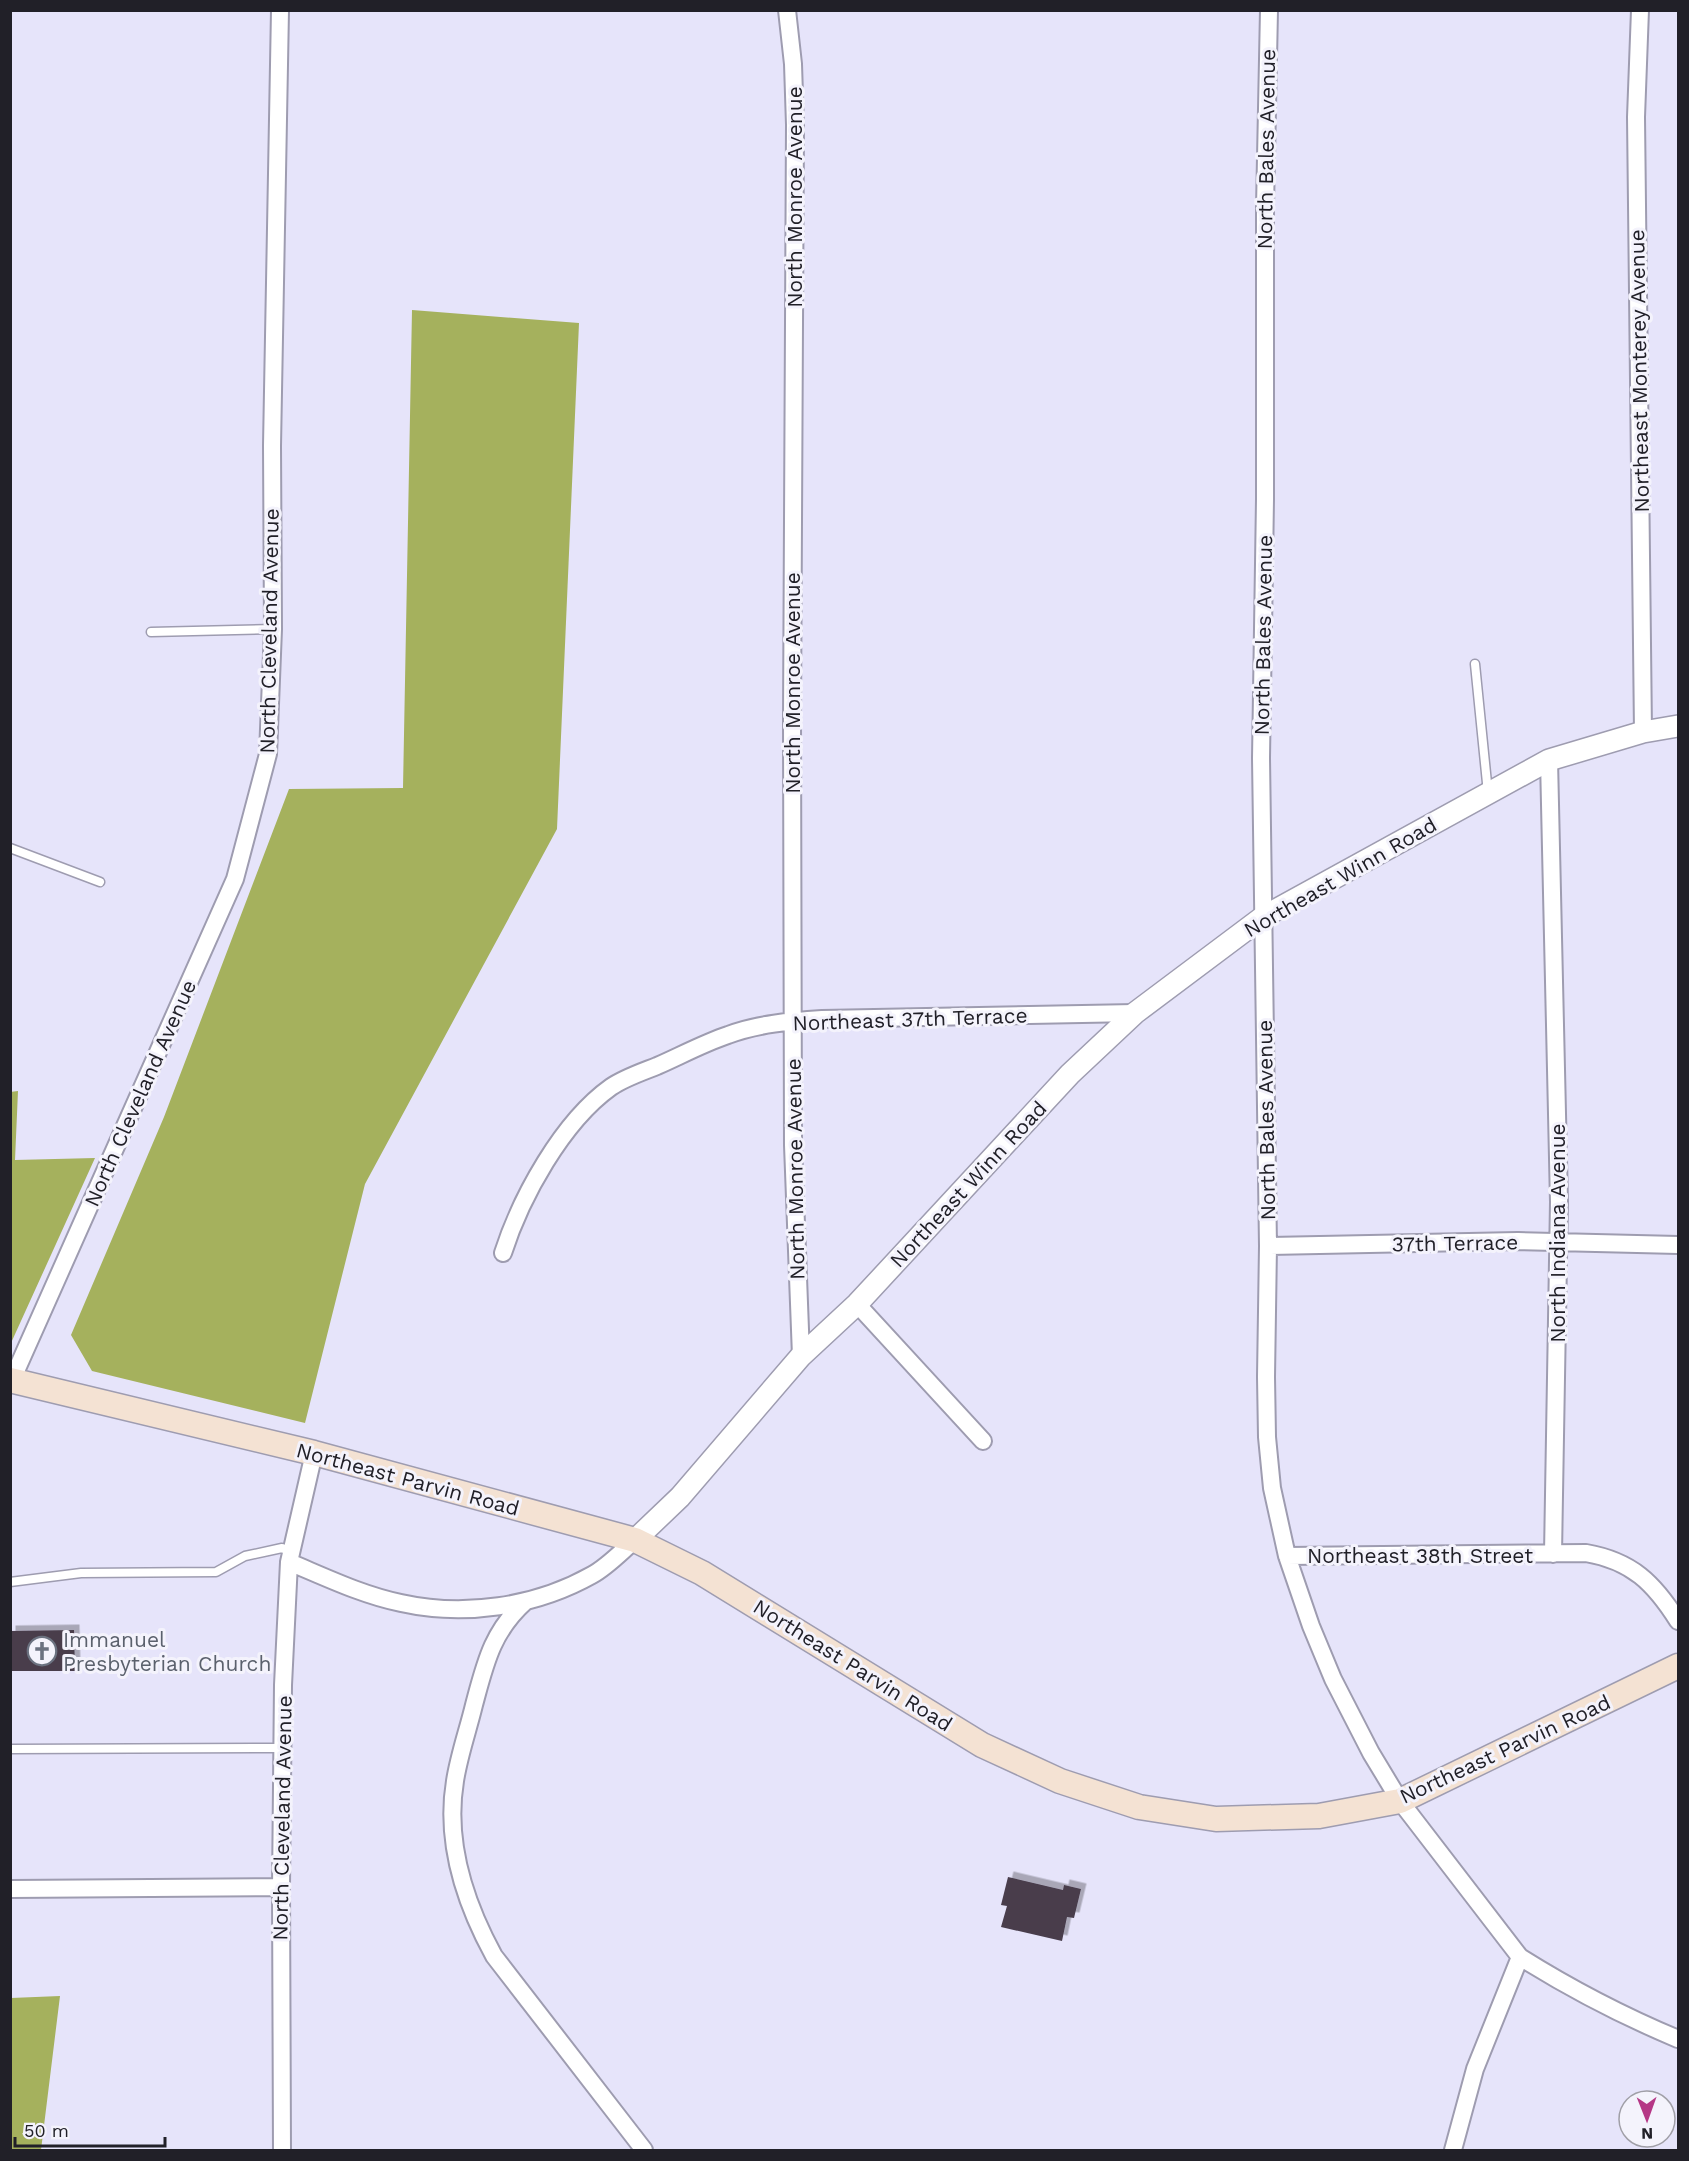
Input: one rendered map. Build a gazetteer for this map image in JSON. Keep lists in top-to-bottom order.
{
  "streets": {
    "main road": ["Northeast Parvin Road"],
    "street": [
      "North Bales Avenue",
      "North Monroe Avenue",
      "Northeast Monterey Avenue",
      "North Cleveland Avenue",
      "Northeast Winn Road",
      "Northeast 37th Terrace",
      "North Indiana Avenue",
      "37th Terrace",
      "Northeast 38th Street"
    ]
  },
  "crossings": [
    ["North Bales Avenue", "Northeast Winn Road"],
    ["North Bales Avenue", "37th Terrace"],
    ["North Bales Avenue", "Northeast Parvin Road"],
    ["North Bales Avenue", "Northeast 38th Street"],
    ["North Monroe Avenue", "Northeast Winn Road"],
    ["North Monroe Avenue", "Northeast 37th Terrace"],
    ["Northeast Monterey Avenue", "Northeast Winn Road"],
    ["North Cleveland Avenue", "Northeast Winn Road"],
    ["North Cleveland Avenue", "Northeast Parvin Road"],
    ["Northeast Winn Road", "Northeast 37th Terrace"],
    ["Northeast Winn Road", "North Indiana Avenue"],
    ["Northeast Winn Road", "Northeast Parvin Road"],
    ["North Indiana Avenue", "37th Terrace"],
    ["North Indiana Avenue", "Northeast 38th Street"]
  ],
  "places": {
    "church": ["Immanuel Presbyterian Church"]
  },
  "scale_bar": "50 m",
  "north": "bottom"
}
